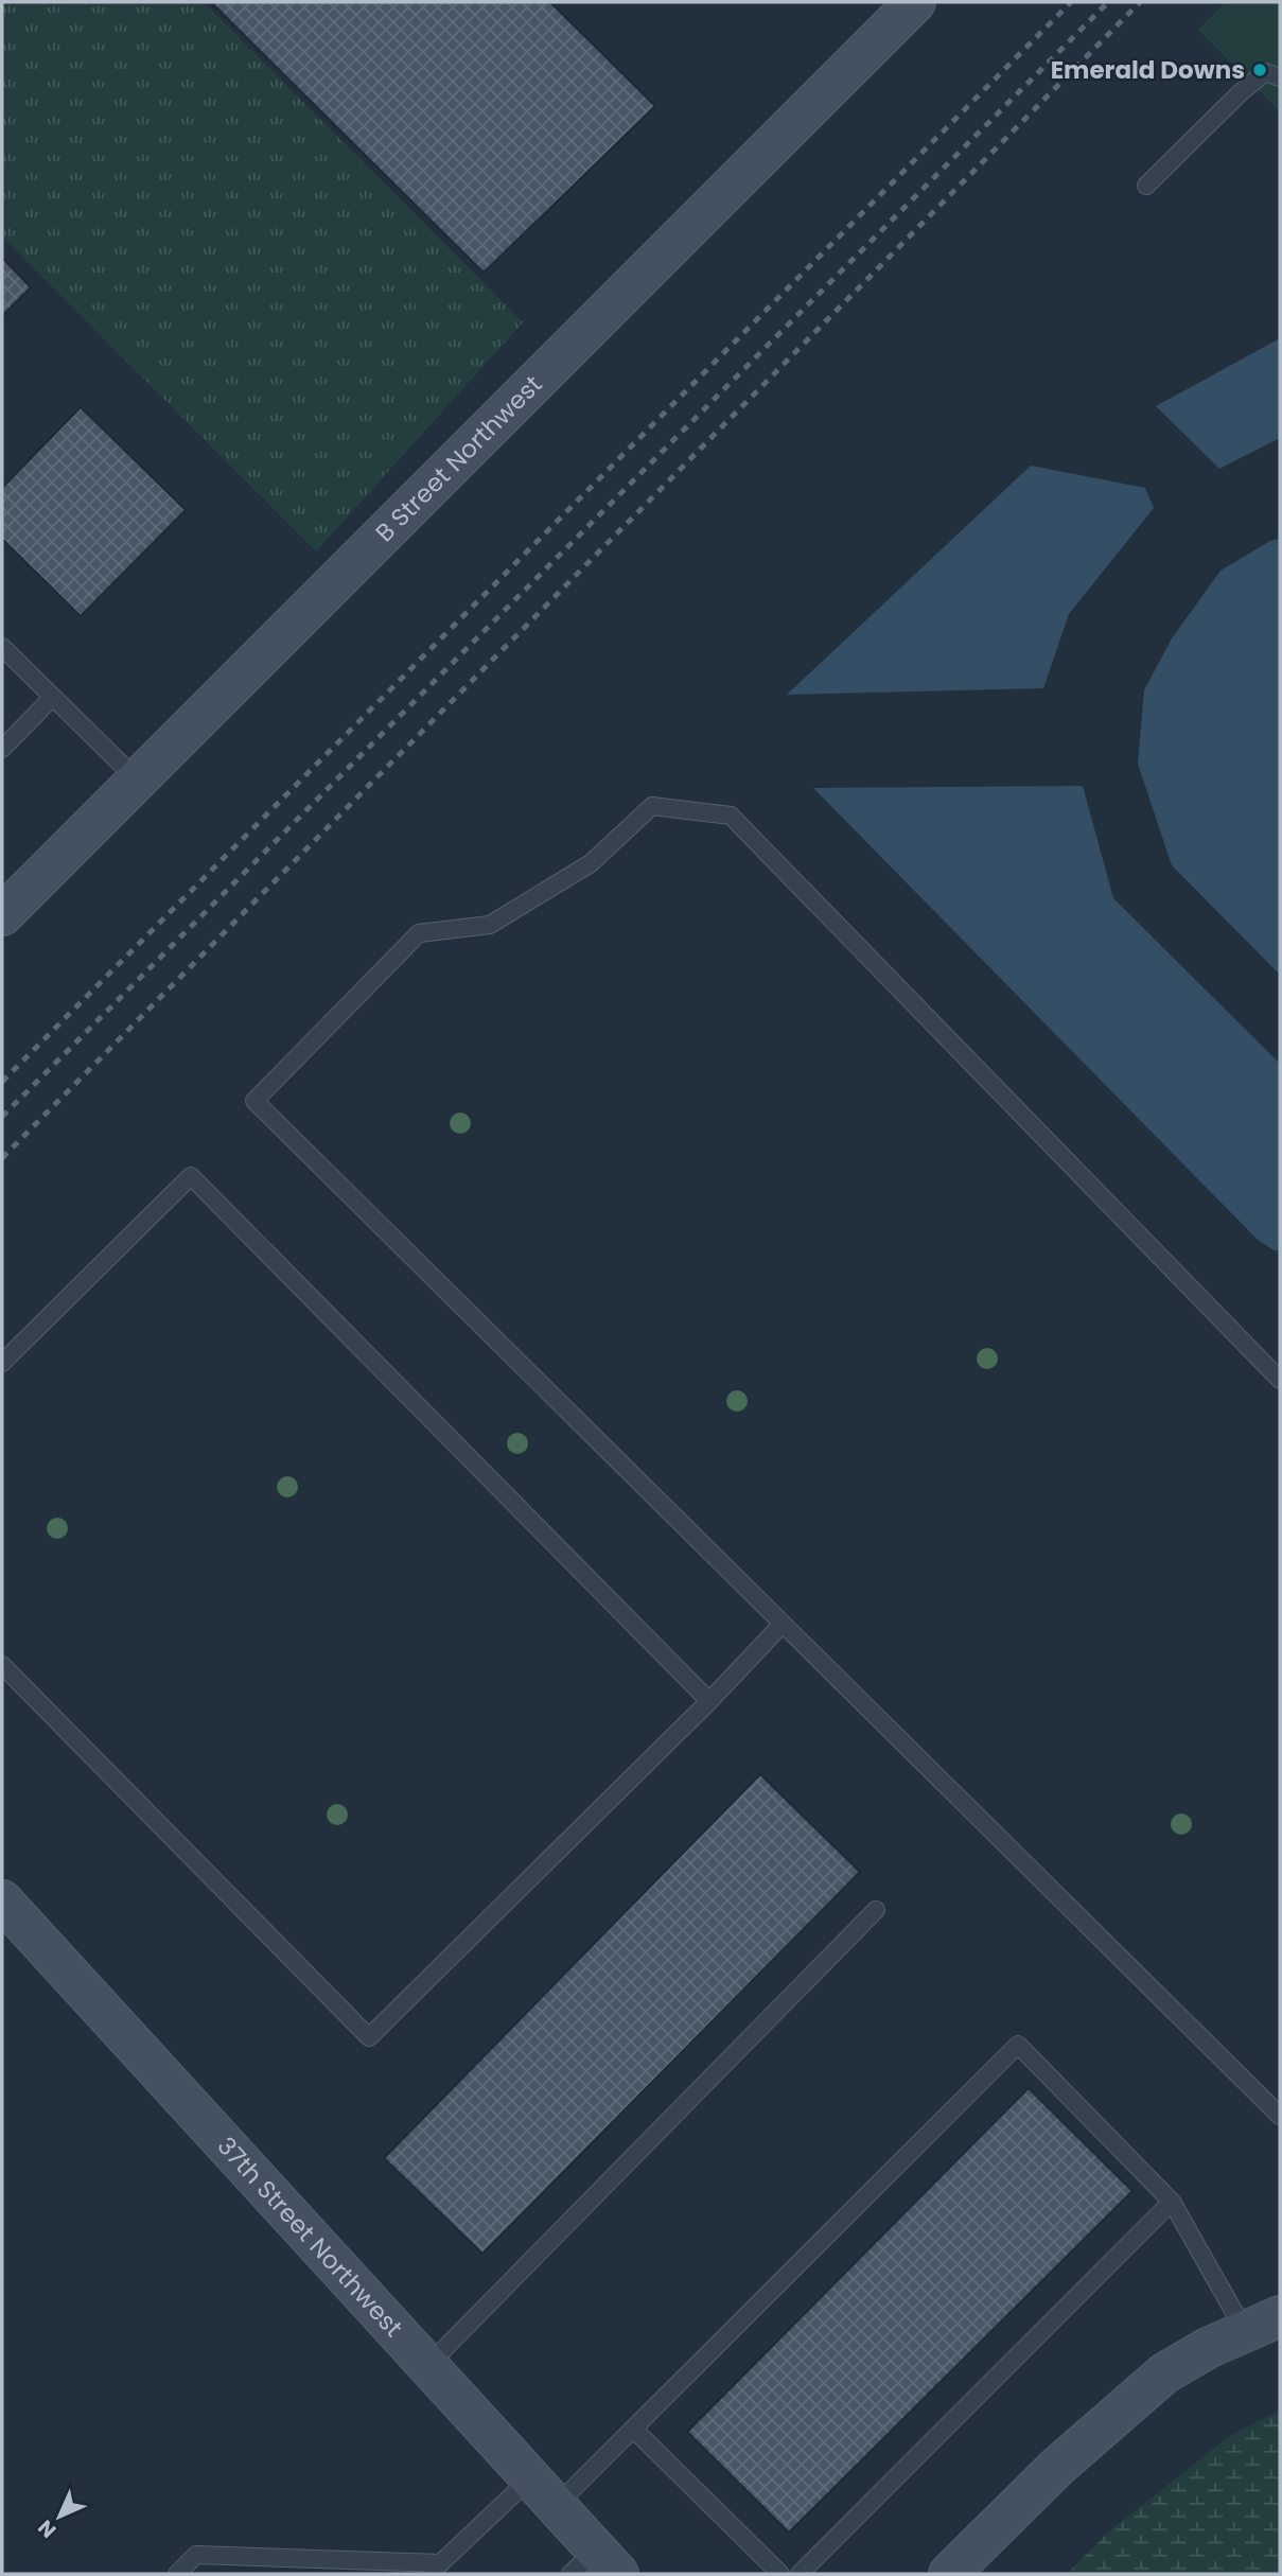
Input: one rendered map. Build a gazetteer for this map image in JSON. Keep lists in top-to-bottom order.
{
  "streets": {
    "street": ["B Street Northwest", "37th Street Northwest"]
  },
  "places": ["Emerald Downs"],
  "north": "bottom left"
}
